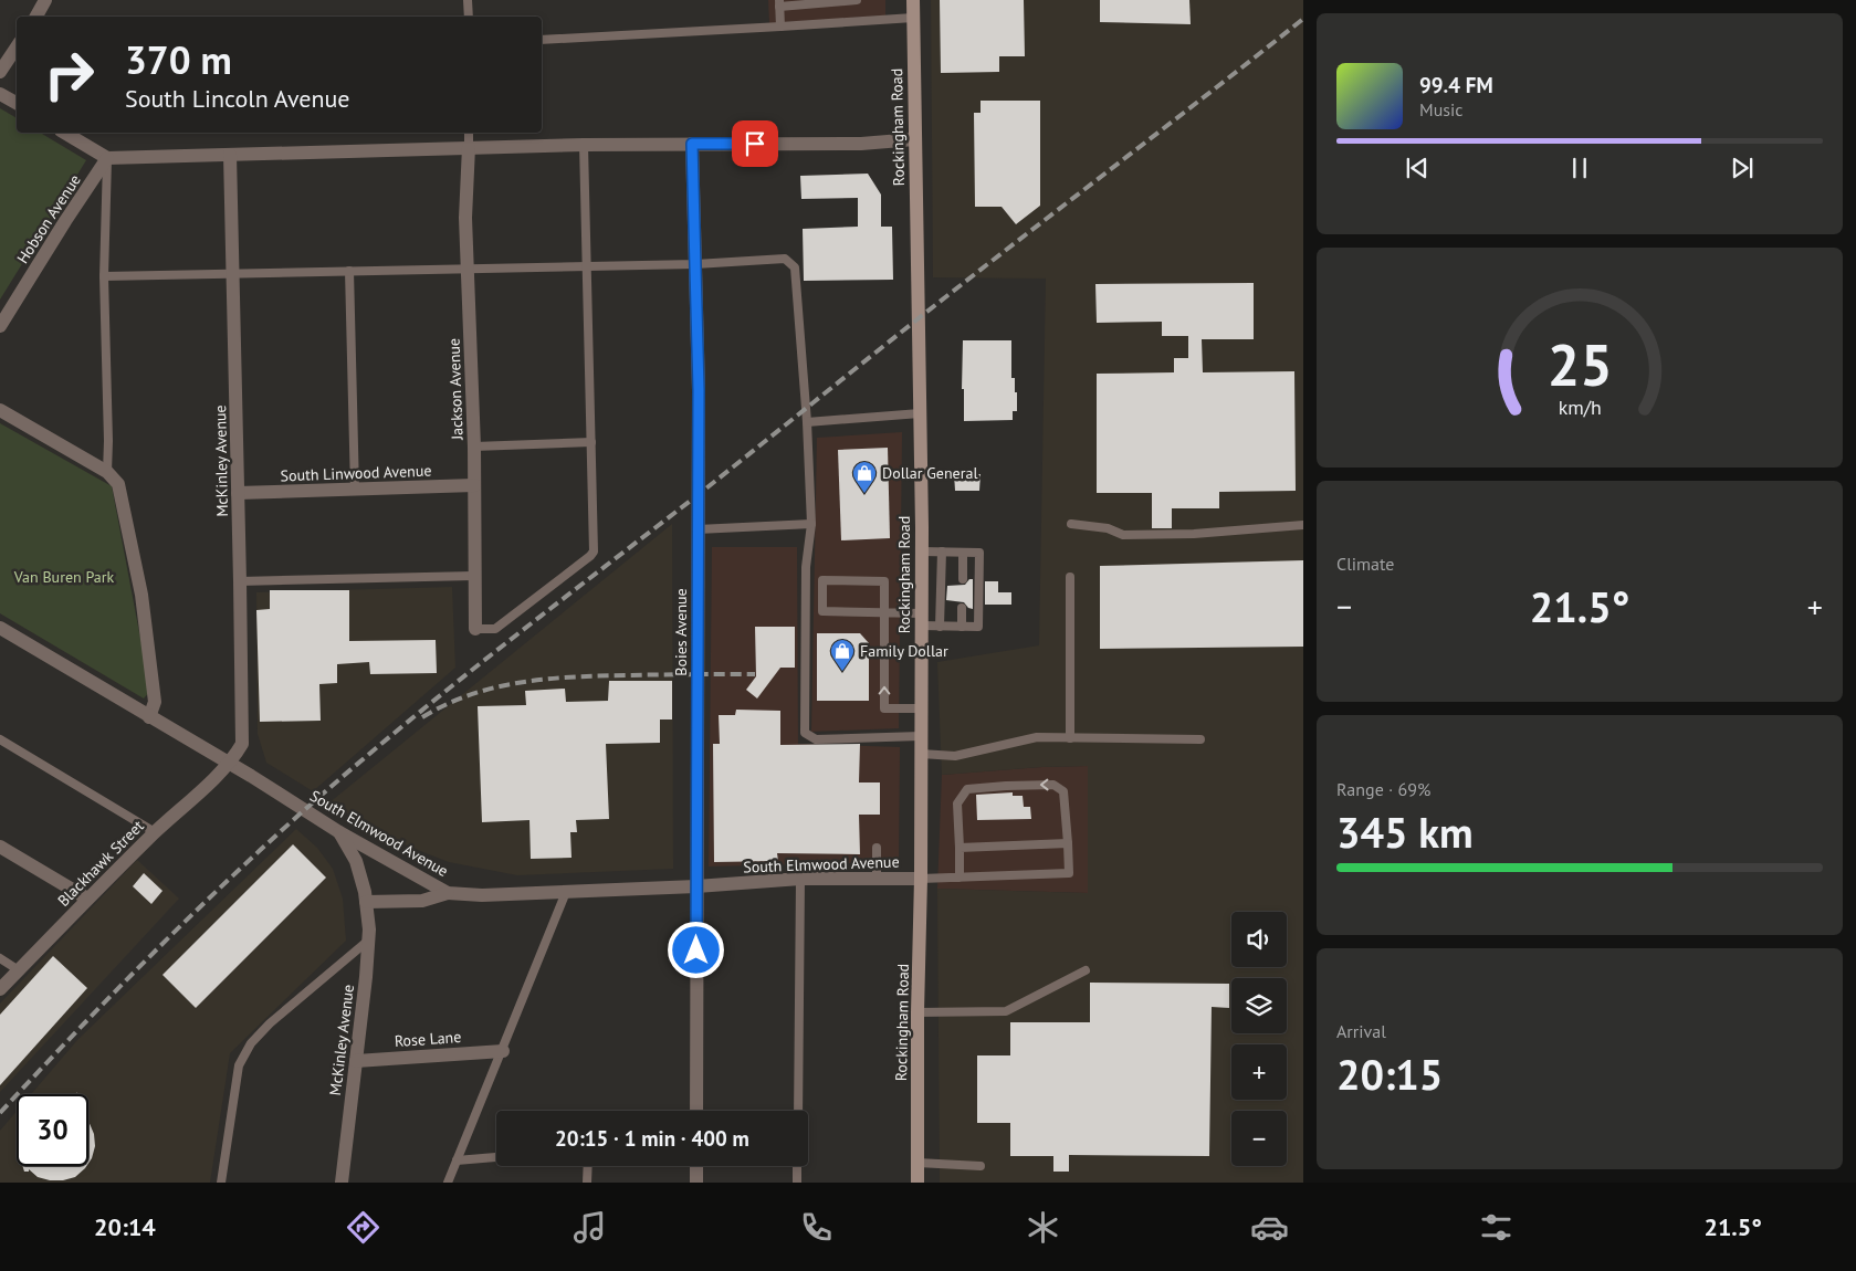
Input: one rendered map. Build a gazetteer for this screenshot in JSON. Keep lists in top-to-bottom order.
{
  "streets": {
    "street": [
      "Rockingham Road",
      "Hobson Avenue",
      "Jackson Avenue",
      "McKinley Avenue",
      "South Linwood Avenue",
      "Boies Avenue",
      "South Elmwood Avenue",
      "Blackhawk Street",
      "Rose Lane"
    ]
  },
  "crossings": [
    ["Rockingham Road", "South Elmwood Avenue"],
    ["Jackson Avenue", "South Linwood Avenue"],
    ["McKinley Avenue", "South Linwood Avenue"],
    ["McKinley Avenue", "South Elmwood Avenue"],
    ["McKinley Avenue", "Blackhawk Street"],
    ["McKinley Avenue", "Rose Lane"],
    ["Boies Avenue", "South Elmwood Avenue"],
    ["South Elmwood Avenue", "Blackhawk Street"]
  ],
  "parks": ["Van Buren Park"],
  "places": {
    "shop": ["Dollar General", "Family Dollar"]
  },
  "page": {
    "turn": ["370 m", "South Lincoln Avenue"],
    "song": ["99.4 FM", "Music"],
    "tile": [
      "Climate",
      ["Range · 69%", "345 km"],
      ["Arrival", "20:15"]
    ],
    "heat": ["−", "21.5°", "+"],
    "map_buttons": ["+", "−"],
    "limit": "30",
    "trip": "20:15 · 1 min · 400 m",
    "tabs": ["20:14", "21.5°"],
    "gauge": ["25", "km/h"]
  }
}
